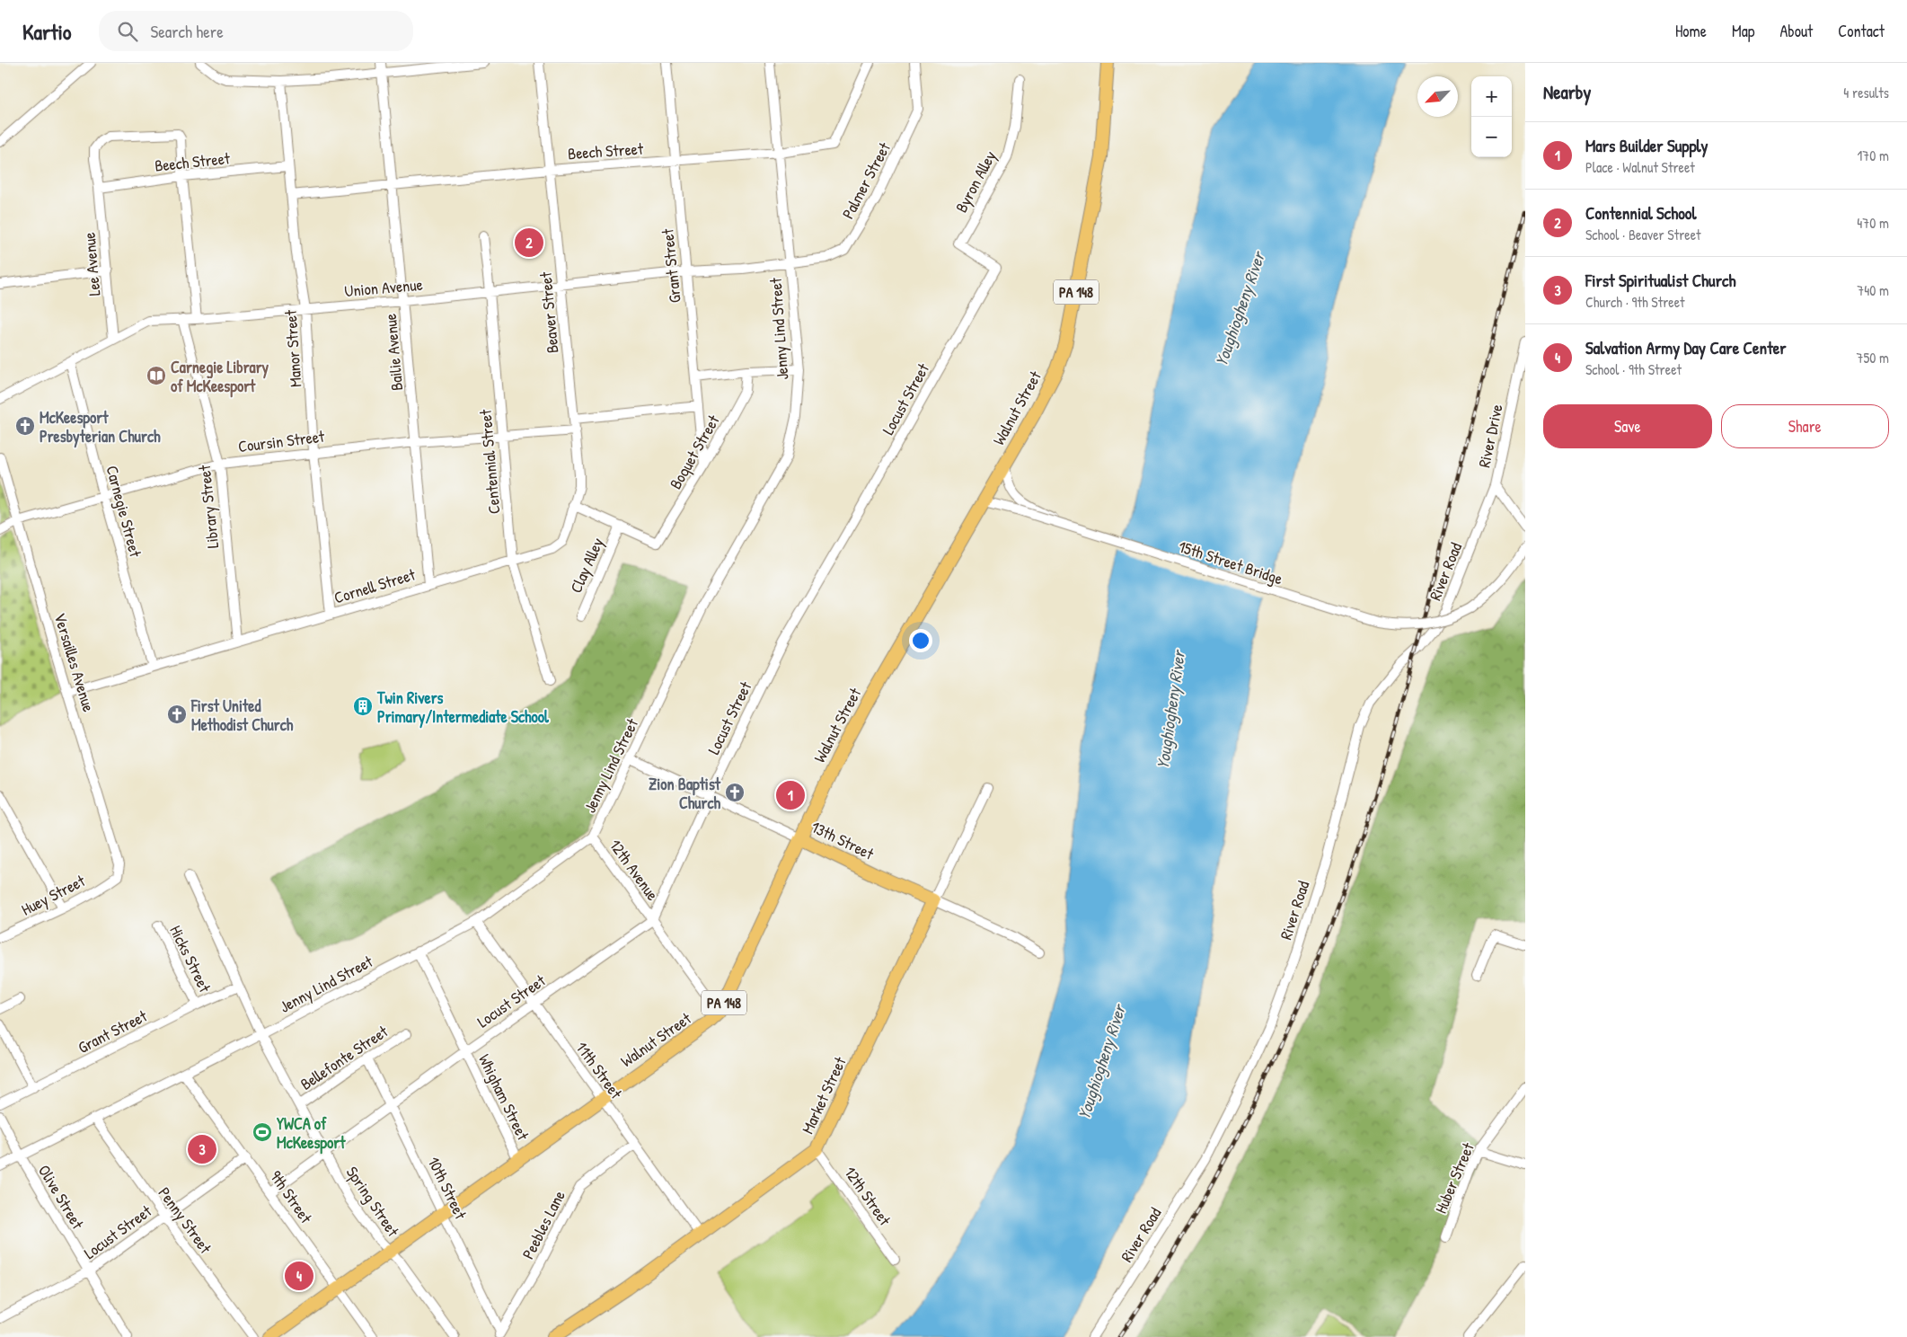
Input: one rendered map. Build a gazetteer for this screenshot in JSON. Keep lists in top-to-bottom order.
{
  "streets": {
    "main road": [
      "PA 148",
      "Walnut Street",
      "13th Street",
      "Market Street"
    ],
    "street": [
      "Beech Street",
      "Palmer Street",
      "Byron Alley",
      "Lee Avenue",
      "Grant Street",
      "Union Avenue",
      "Beaver Street",
      "Jenny Lind Street",
      "Manor Street",
      "Bailie Avenue",
      "Locust Street",
      "River Drive",
      "Coursin Street",
      "Boquet Street",
      "Centennial Street",
      "Library Street",
      "Carnegie Street",
      "15th Street Bridge",
      "Clay Alley",
      "River Road",
      "Cornell Street",
      "Versailles Avenue",
      "12th Avenue",
      "Huey Street",
      "Hicks Street",
      "Bellefonte Street",
      "11th Street",
      "Whigham Street",
      "Huber Street",
      "10th Street",
      "12th Street",
      "Olive Street",
      "9th Street",
      "Spring Street",
      "Penny Street",
      "Peebles Lane"
    ]
  },
  "crossings": [
    ["Beech Street", "Lee Avenue"],
    ["Beech Street", "Grant Street"],
    ["Beech Street", "Beaver Street"],
    ["Beech Street", "Jenny Lind Street"],
    ["Beech Street", "Manor Street"],
    ["Beech Street", "Bailie Avenue"],
    ["Palmer Street", "Union Avenue"],
    ["Palmer Street", "Jenny Lind Street"],
    ["Byron Alley", "Locust Street"],
    ["Lee Avenue", "Union Avenue"],
    ["Grant Street", "Union Avenue"],
    ["Grant Street", "Boquet Street"],
    ["Grant Street", "Hicks Street"],
    ["Grant Street", "Spring Street"],
    ["Union Avenue", "Beaver Street"],
    ["Union Avenue", "Jenny Lind Street"],
    ["Union Avenue", "Manor Street"],
    ["Union Avenue", "Bailie Avenue"],
    ["Union Avenue", "Centennial Street"],
    ["Union Avenue", "Library Street"],
    ["Union Avenue", "Carnegie Street"],
    ["Beaver Street", "Coursin Street"],
    ["Beaver Street", "Cornell Street"],
    ["Jenny Lind Street", "13th Street"],
    ["Jenny Lind Street", "12th Avenue"],
    ["Jenny Lind Street", "11th Street"],
    ["Jenny Lind Street", "Whigham Street"],
    ["Jenny Lind Street", "Olive Street"],
    ["Jenny Lind Street", "9th Street"],
    ["Jenny Lind Street", "Spring Street"],
    ["Jenny Lind Street", "Penny Street"],
    ["Manor Street", "Coursin Street"],
    ["Manor Street", "Cornell Street"],
    ["Bailie Avenue", "Coursin Street"],
    ["Bailie Avenue", "Cornell Street"],
    ["Locust Street", "13th Street"],
    ["Locust Street", "12th Avenue"],
    ["Locust Street", "11th Street"],
    ["Locust Street", "Whigham Street"],
    ["Locust Street", "10th Street"],
    ["Locust Street", "Olive Street"],
    ["Locust Street", "9th Street"],
    ["Locust Street", "Spring Street"],
    ["Locust Street", "Penny Street"],
    ["Walnut Street", "15th Street Bridge"],
    ["Walnut Street", "13th Street"],
    ["Walnut Street", "11th Street"],
    ["Walnut Street", "Whigham Street"],
    ["Walnut Street", "10th Street"],
    ["Walnut Street", "9th Street"],
    ["Walnut Street", "Spring Street"],
    ["River Drive", "River Road"],
    ["Coursin Street", "Centennial Street"],
    ["Coursin Street", "Library Street"],
    ["Coursin Street", "Carnegie Street"],
    ["Coursin Street", "Versailles Avenue"],
    ["Boquet Street", "Clay Alley"],
    ["Centennial Street", "Cornell Street"],
    ["Library Street", "Cornell Street"],
    ["Carnegie Street", "Cornell Street"],
    ["Cornell Street", "Versailles Avenue"],
    ["Versailles Avenue", "Huey Street"],
    ["13th Street", "Market Street"],
    ["Bellefonte Street", "10th Street"],
    ["Bellefonte Street", "Spring Street"],
    ["11th Street", "Market Street"],
    ["11th Street", "Peebles Lane"],
    ["Market Street", "12th Street"],
    ["10th Street", "Peebles Lane"]
  ],
  "water": ["Youghiogheny River"],
  "places": {
    "library": ["Carnegie Library of McKeesport"],
    "church": ["McKeesport Presbyterian Church", "First United Methodist Church", "Zion Baptist Church"],
    "building": ["Twin Rivers Primary/Intermediate School"],
    "sports": ["YWCA of McKeesport"]
  },
  "north": "bottom left",
  "page": {
    "header": "Kartio",
    "search": "Search here",
    "nav": [
      "Home",
      "Map",
      "About",
      "Contact"
    ],
    "heading": ["Nearby", "4 results"],
    "map_buttons": ["+", "−"],
    "list": [
      {
        "mark": "1",
        "name": "Mars Builder Supply",
        "note": "Place · Walnut Street",
        "value": "170 m"
      },
      {
        "mark": "2",
        "name": "Contennial School",
        "note": "School · Beaver Street",
        "value": "470 m"
      },
      {
        "mark": "3",
        "name": "First Spiritualist Church",
        "note": "Church · 9th Street",
        "value": "740 m"
      },
      {
        "mark": "4",
        "name": "Salvation Army Day Care Center",
        "note": "School · 9th Street",
        "value": "750 m"
      }
    ],
    "pins": [
      "2",
      "1",
      "3",
      "4"
    ],
    "buttons": ["Save", "Share"]
  }
}
